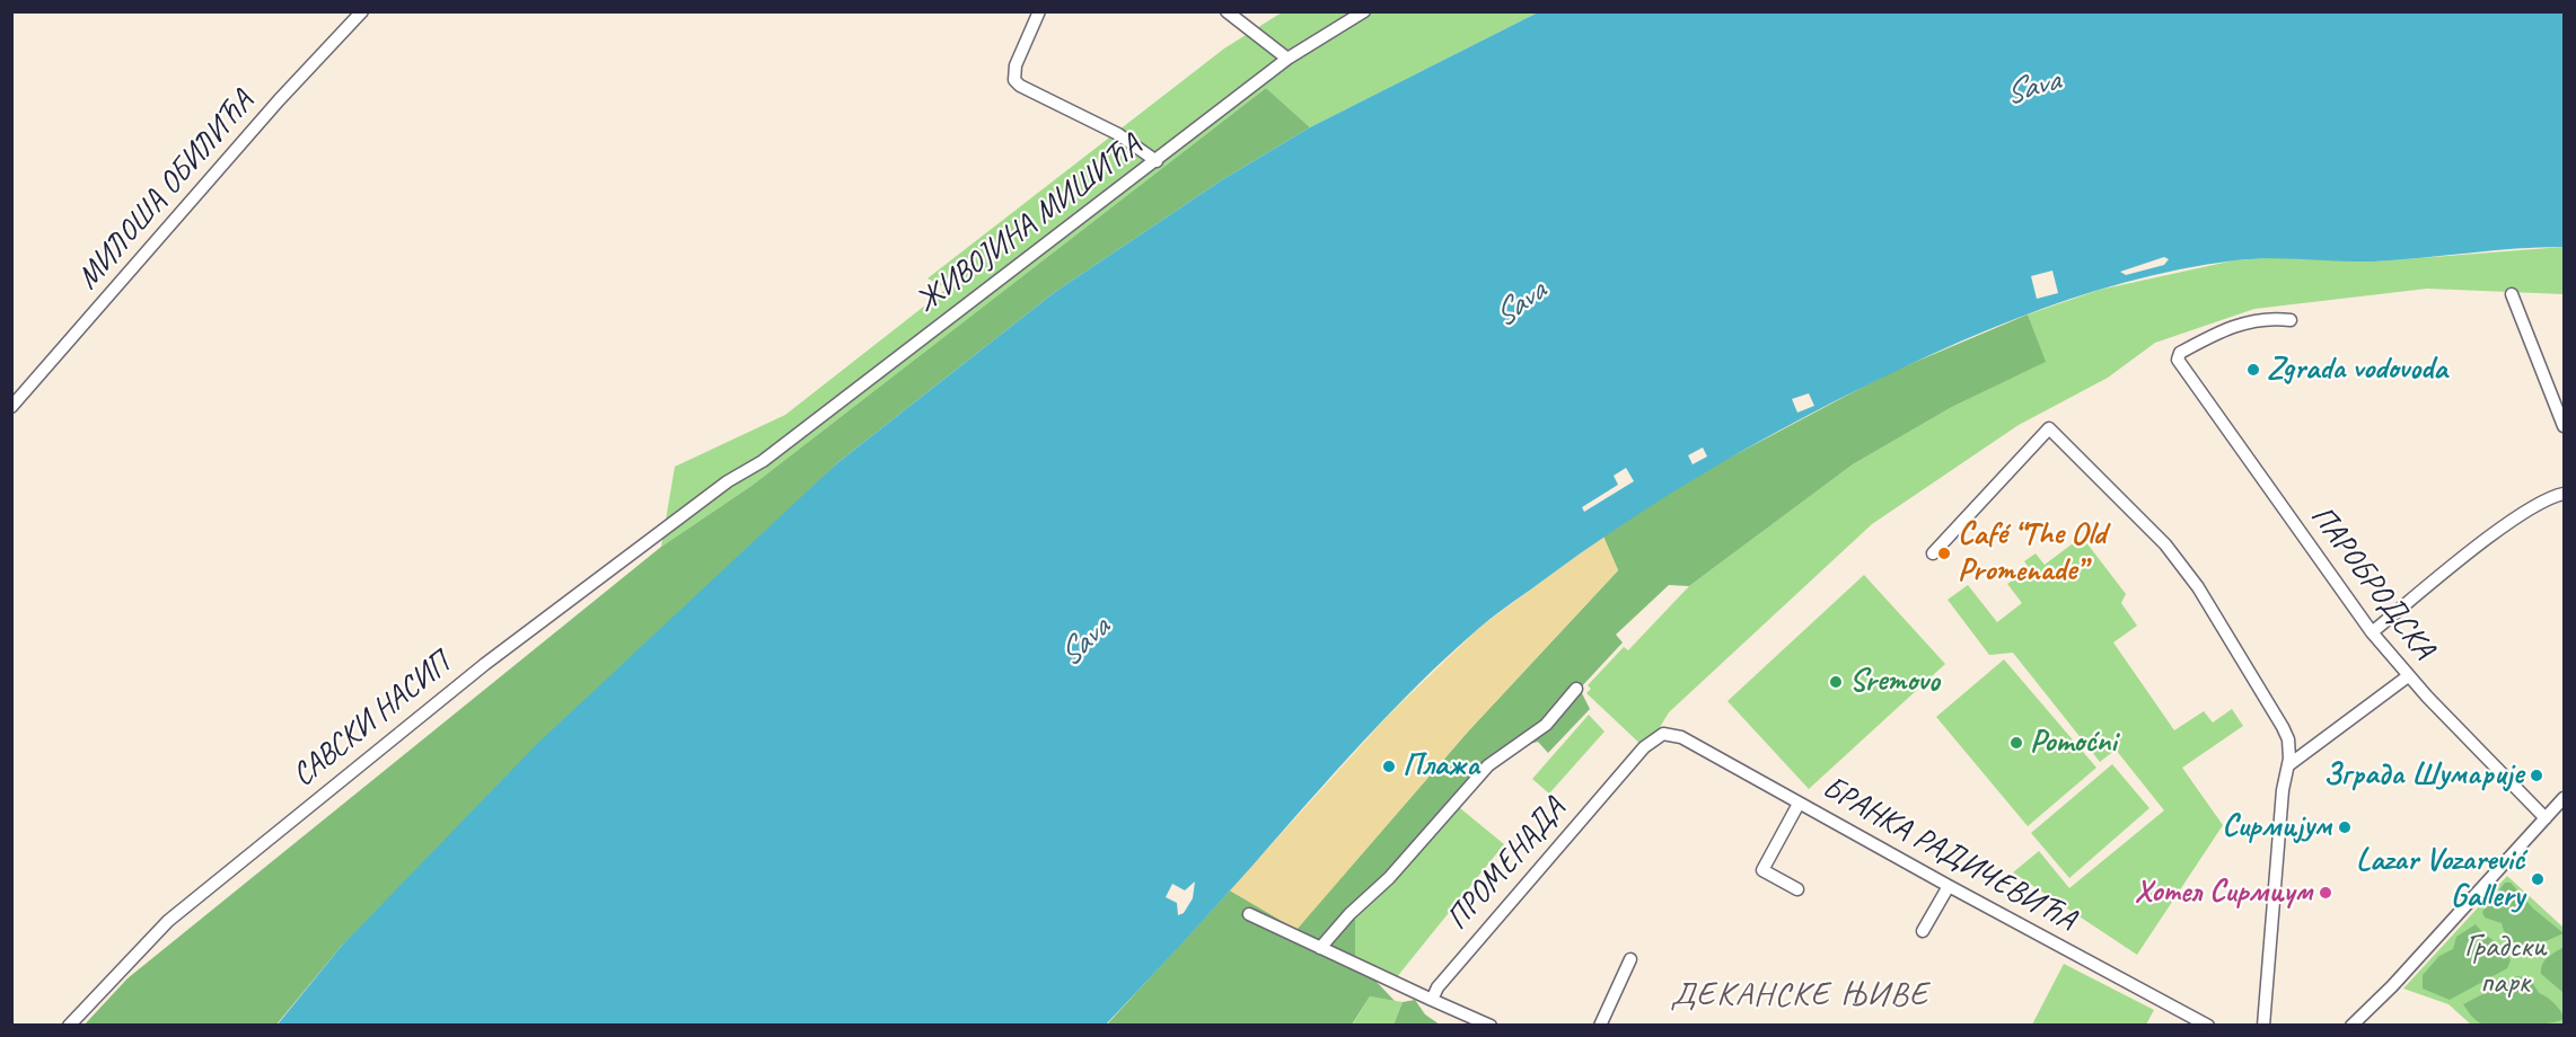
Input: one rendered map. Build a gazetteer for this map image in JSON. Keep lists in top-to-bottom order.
{
  "streets": {
    "street": [
      "МИЛОША ОБИЛИЋА",
      "ЖИВОЈИНА МИШИЋА",
      "ПАРОБРОДСКА",
      "САВСКИ НАСИП",
      "БРАНКА РАДИЧЕВИЋА",
      "ПРОМЕНАДА"
    ]
  },
  "crossings": [
    ["ЖИВОЈИНА МИШИЋА", "САВСКИ НАСИП"],
    ["БРАНКА РАДИЧЕВИЋА", "ПРОМЕНАДА"]
  ],
  "districts": ["ДЕКАНСКЕ ЊИВЕ"],
  "water": ["Sava"],
  "parks": ["Градски парк"],
  "places": [
    "Zgrada vodovoda",
    "Café “The Old Promenade”",
    "Sremovo",
    "Pomoćni",
    "Плажа",
    "Зграда Шумарије",
    "Сирмијум",
    "Lazar Vozarević Gallery",
    "Хотел Сирмиум"
  ]
}
